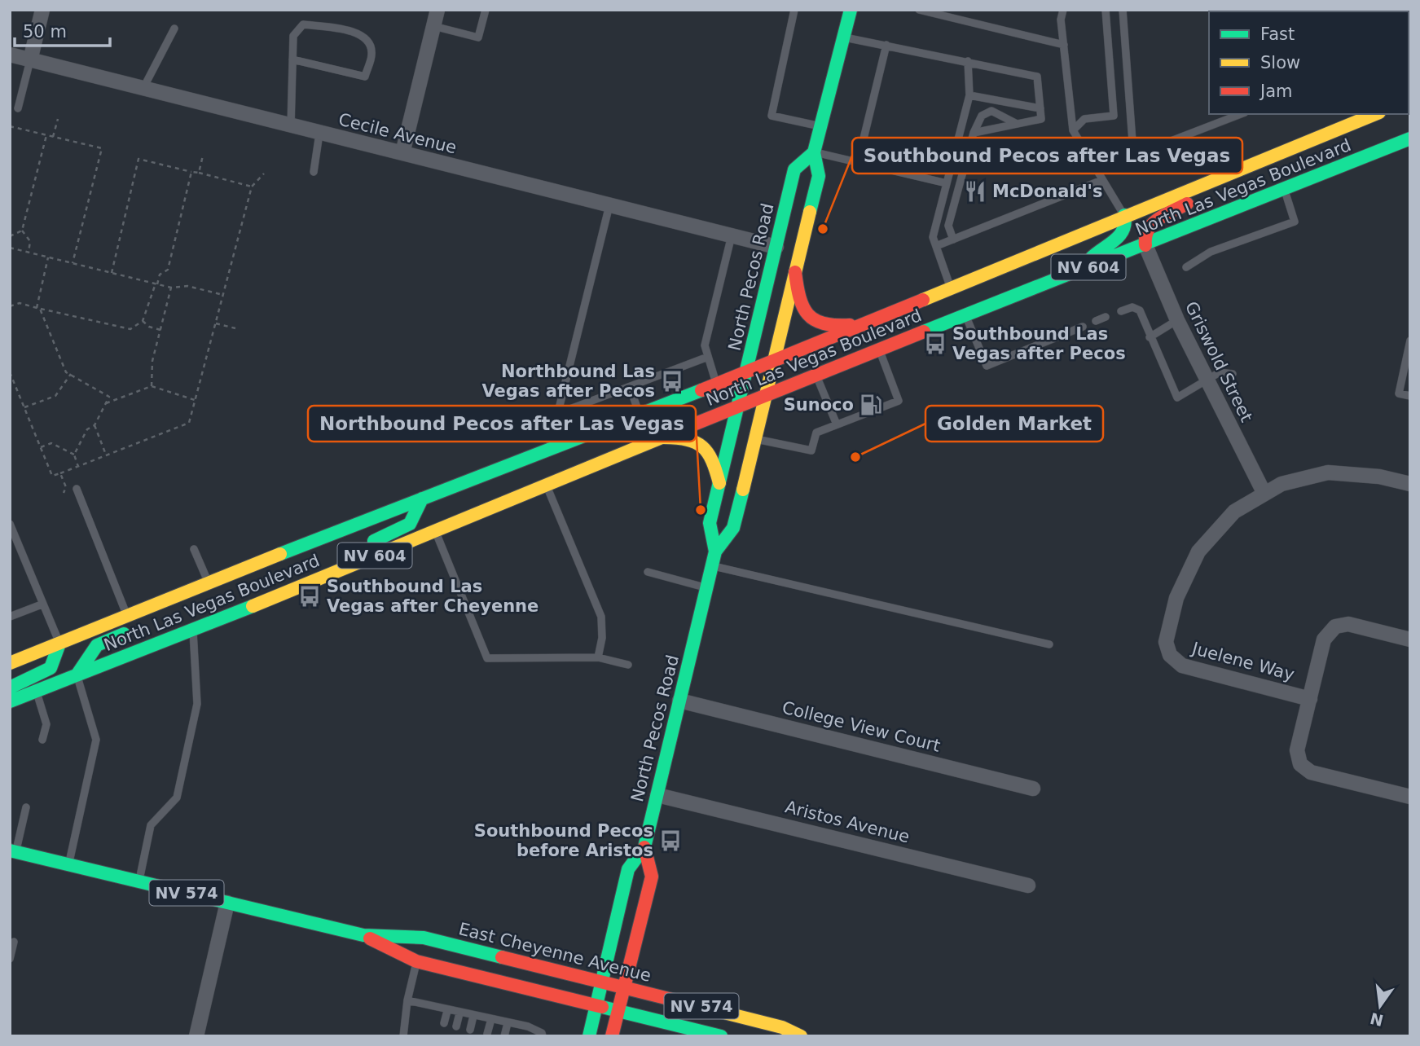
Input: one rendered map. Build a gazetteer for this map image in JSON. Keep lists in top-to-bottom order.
{
  "streets": {
    "main road": [
      "North Las Vegas Boulevard",
      "NV 604",
      "North Pecos Road",
      "NV 574",
      "East Cheyenne Avenue"
    ],
    "street": [
      "Cecile Avenue",
      "Griswold Street",
      "Juelene Way",
      "College View Court",
      "Aristos Avenue"
    ]
  },
  "crossings": [
    ["Cecile Avenue", "North Pecos Road"],
    ["North Las Vegas Boulevard", "North Pecos Road"],
    ["North Las Vegas Boulevard", "Griswold Street"],
    ["North Pecos Road", "College View Court"],
    ["North Pecos Road", "Aristos Avenue"],
    ["North Pecos Road", "East Cheyenne Avenue"],
    ["Griswold Street", "Juelene Way"]
  ],
  "places": {
    "restaurant": ["McDonald's"],
    "other": ["Southbound Pecos after Las Vegas", "Golden Market", "Northbound Pecos after Las Vegas"],
    "bus stop": [
      "Southbound Las Vegas after Pecos",
      "Northbound Las Vegas after Pecos",
      "Southbound Las Vegas after Cheyenne",
      "Southbound Pecos before Aristos"
    ],
    "fuel station": ["Sunoco"]
  },
  "legend": ["Fast", "Slow", "Jam"],
  "scale_bar": "50 m",
  "north": "bottom"
}
